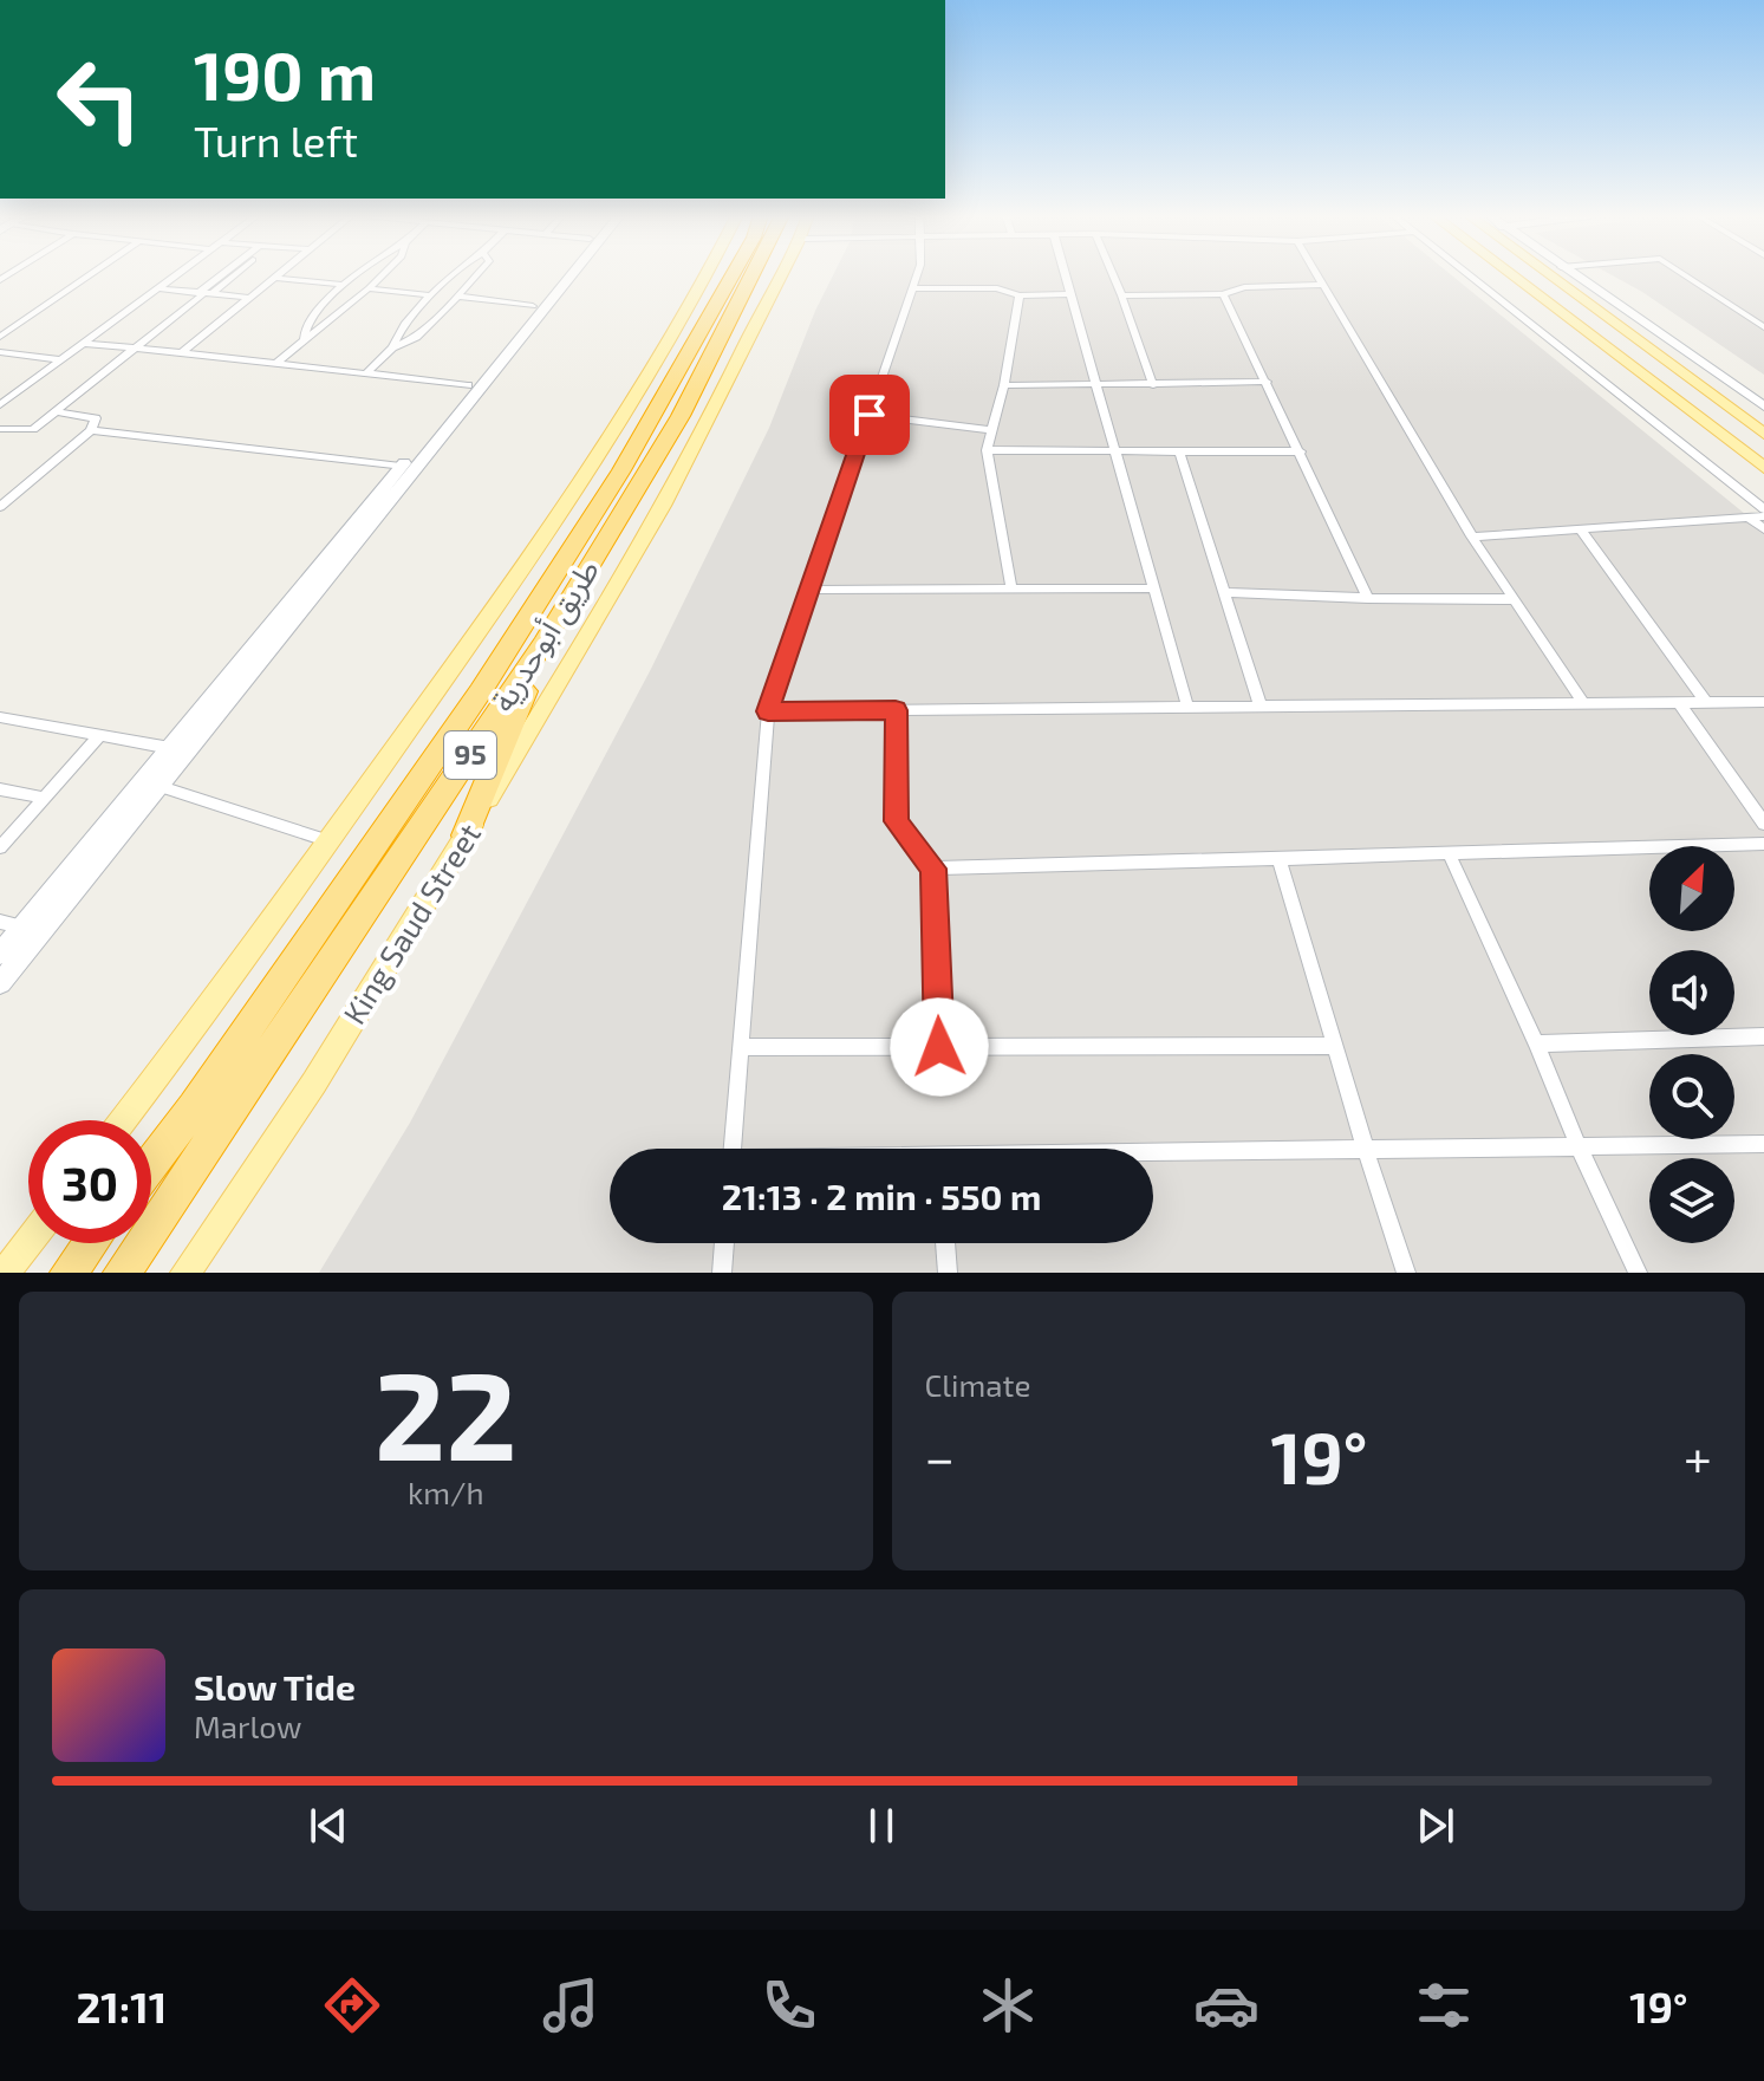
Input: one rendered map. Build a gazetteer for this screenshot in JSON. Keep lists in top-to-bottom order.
{
  "streets": {
    "highway": ["طريق أبوحدرية", "95"],
    "main road": ["King Saud Street"]
  },
  "north": "top right",
  "page": {
    "turn": ["190 m", "Turn left"],
    "limit": "30",
    "trip": "21:13 · 2 min · 550 m",
    "tile": [
      ["22", "km/h"],
      "Climate"
    ],
    "heat": ["−", "19°", "+"],
    "song": ["Slow Tide", "Marlow"],
    "tabs": ["21:11", "19°"]
  }
}
